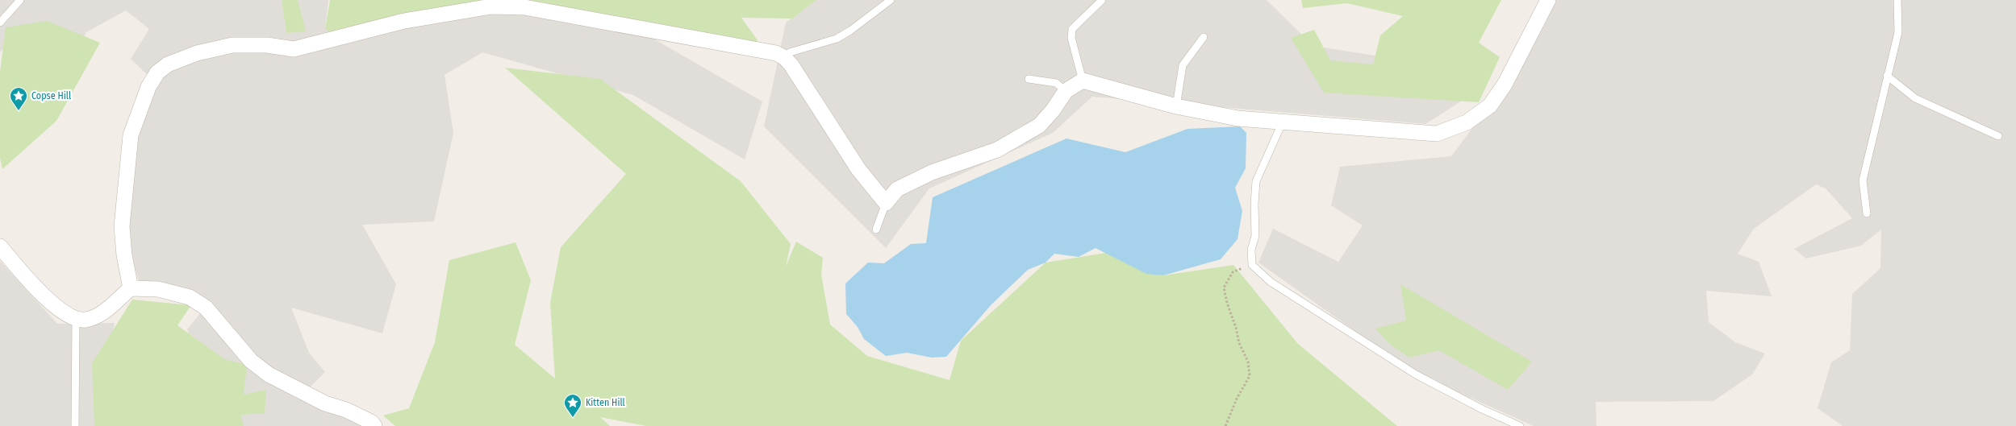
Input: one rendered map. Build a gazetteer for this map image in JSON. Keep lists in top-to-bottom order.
{
  "places": {
    "place": ["Copse Hill", "Kitten Hill"]
  }
}
